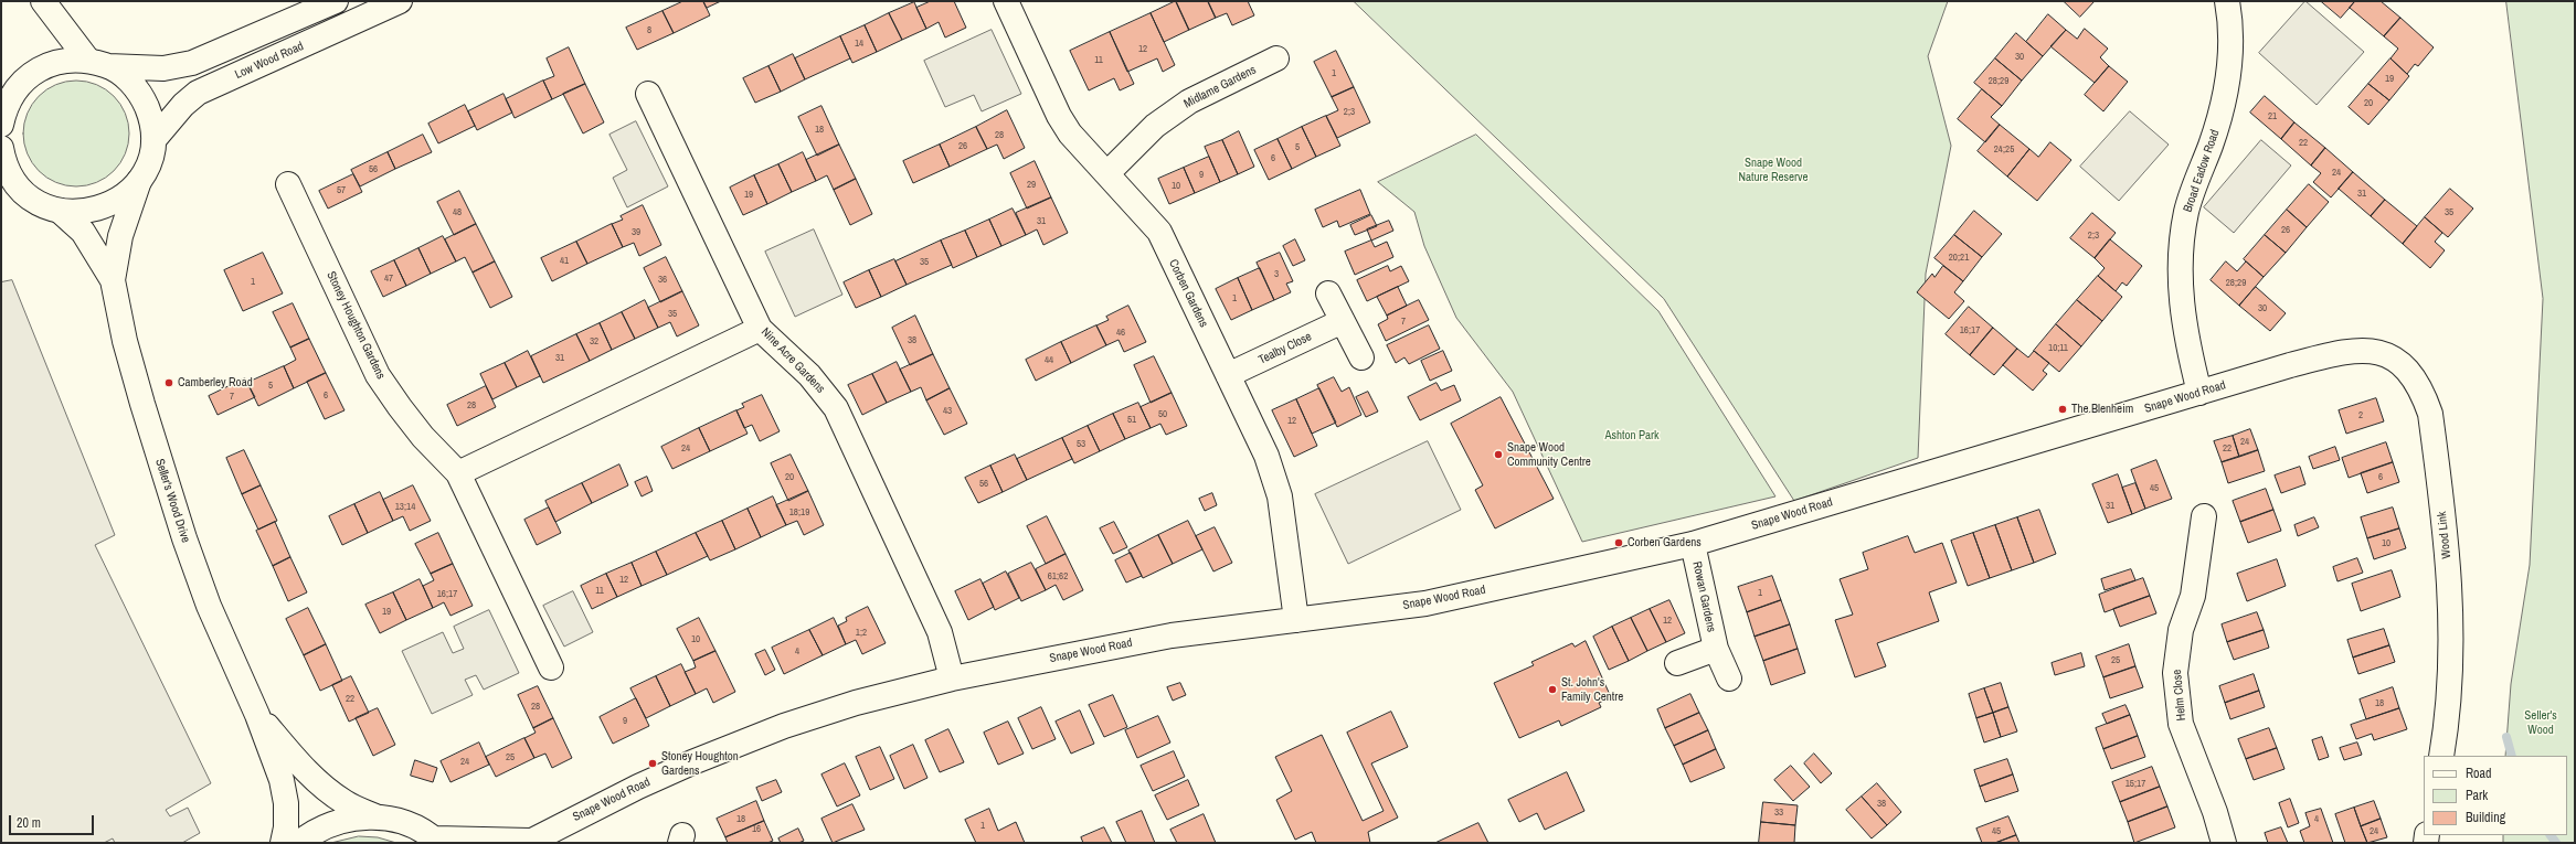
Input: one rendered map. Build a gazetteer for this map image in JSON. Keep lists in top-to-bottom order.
{
  "streets": {
    "street": [
      "Low Wood Road",
      "Midlame Gardens",
      "Broad Eadow Road",
      "Corben Gardens",
      "Stoney Houghton Gardens",
      "Tealby Close",
      "Nine Acre Gardens",
      "Snape Wood Road",
      "Seller's Wood Drive",
      "Wood Link",
      "Rowan Gardens",
      "Helm Close"
    ]
  },
  "crossings": [
    ["Midlame Gardens", "Corben Gardens"],
    ["Broad Eadow Road", "Snape Wood Road"],
    ["Corben Gardens", "Tealby Close"],
    ["Corben Gardens", "Snape Wood Road"],
    ["Nine Acre Gardens", "Snape Wood Road"],
    ["Snape Wood Road", "Wood Link"],
    ["Snape Wood Road", "Rowan Gardens"]
  ],
  "parks": ["Snape Wood Nature Reserve", "Ashton Park", "Seller's Wood"],
  "places": [
    "Camberley Road",
    "The Blenheim",
    "Snape Wood Community Centre",
    "Corben Gardens",
    "St. John's Family Centre",
    "Stoney Houghton Gardens"
  ],
  "house_numbers": [
    "8",
    "14",
    "12",
    "30",
    "11",
    "1",
    "19",
    "28;29",
    "20",
    "2;3",
    "21",
    "18",
    "28",
    "22",
    "26",
    "5",
    "24;25",
    "6",
    "56",
    "24",
    "9",
    "29",
    "10",
    "57",
    "31",
    "19",
    "48",
    "35",
    "31",
    "26",
    "39",
    "2;3",
    "20;21",
    "41",
    "35",
    "3",
    "47",
    "36",
    "1",
    "28;29",
    "1",
    "30",
    "35",
    "7",
    "16;17",
    "46",
    "38",
    "32",
    "10;11",
    "31",
    "44",
    "5",
    "6",
    "7",
    "28",
    "43",
    "50",
    "2",
    "51",
    "12",
    "24",
    "53",
    "24",
    "22",
    "20",
    "6",
    "56",
    "45",
    "31",
    "13;14",
    "18;19",
    "10",
    "61;62",
    "12",
    "11",
    "1",
    "16;17",
    "19",
    "12",
    "1;2",
    "10",
    "4",
    "25",
    "22",
    "18",
    "28",
    "9",
    "25",
    "24",
    "15;17",
    "38",
    "33",
    "18",
    "4",
    "1",
    "16",
    "45",
    "24"
  ],
  "legend": ["Road", "Park", "Building"],
  "scale_bar": "20 m"
}
